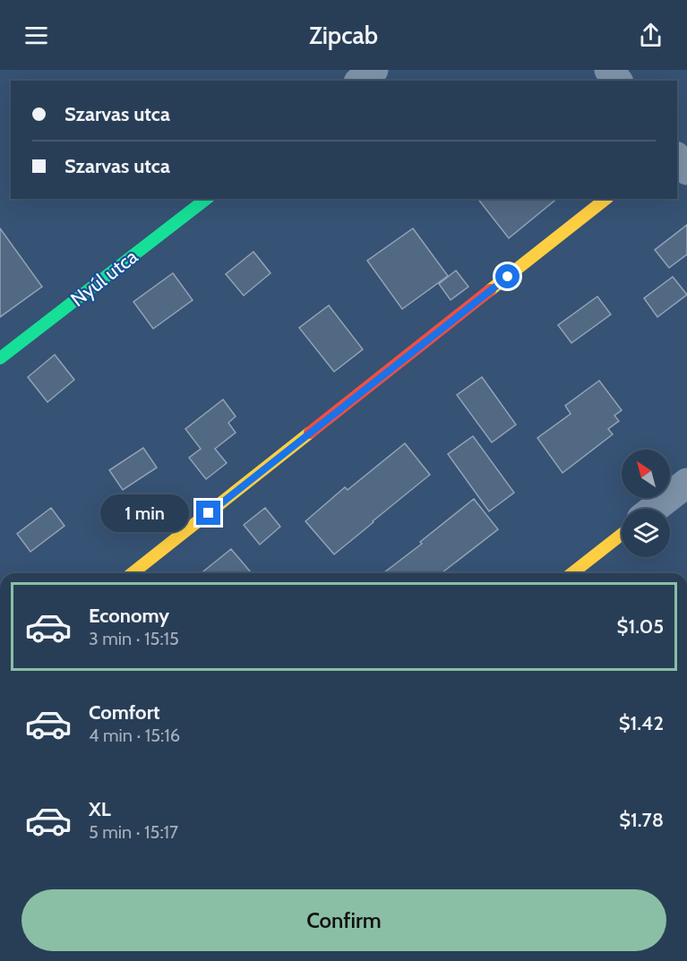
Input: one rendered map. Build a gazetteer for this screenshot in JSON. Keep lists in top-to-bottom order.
{
  "streets": {
    "street": ["Nyúl utca"]
  },
  "north": "top left",
  "page": {
    "header": "Zipcab",
    "banner": ["Szarvas utca", "Szarvas utca"],
    "bubble": "1 min",
    "list": [
      {
        "name": "Economy",
        "note": "3 min · 15:15",
        "value": "$1.05"
      },
      {
        "name": "Comfort",
        "note": "4 min · 15:16",
        "value": "$1.42"
      },
      {
        "name": "XL",
        "note": "5 min · 15:17",
        "value": "$1.78"
      }
    ],
    "buttons": "Confirm"
  }
}
